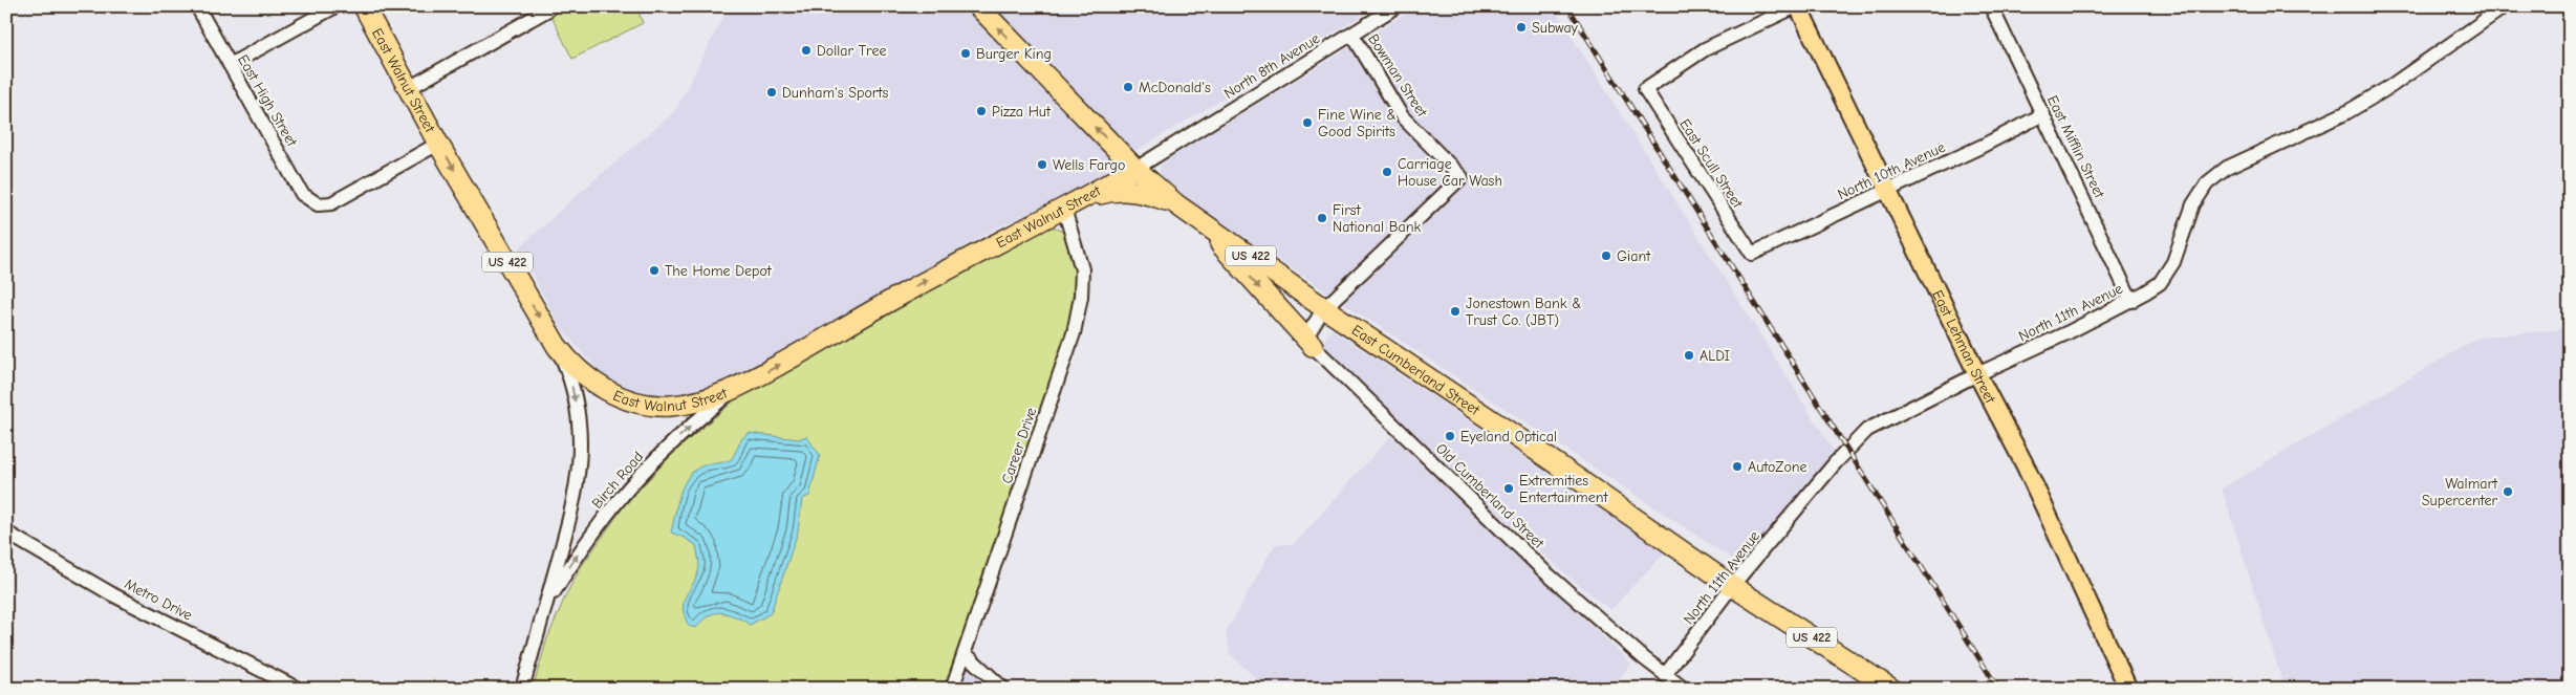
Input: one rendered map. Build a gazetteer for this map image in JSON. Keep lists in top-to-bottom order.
{
  "streets": {
    "highway": ["East Walnut Street", "US 422", "East Cumberland Street"],
    "main road": ["East Lehman Street"],
    "street": [
      "North 8th Avenue",
      "Bowman Street",
      "East High Street",
      "East Mifflin Street",
      "East Scull Street",
      "North 10th Avenue",
      "North 11th Avenue",
      "Career Drive",
      "Birch Road",
      "Old Cumberland Street",
      "Metro Drive"
    ]
  },
  "crossings": [
    ["North 8th Avenue", "Bowman Street"],
    ["North 8th Avenue", "East Walnut Street"],
    ["North 8th Avenue", "East Cumberland Street"],
    ["Bowman Street", "East Cumberland Street"],
    ["East Walnut Street", "East High Street"],
    ["East Walnut Street", "US 422"],
    ["East Walnut Street", "East Cumberland Street"],
    ["East Walnut Street", "Career Drive"],
    ["East Walnut Street", "Birch Road"],
    ["East Mifflin Street", "North 10th Avenue"],
    ["East Mifflin Street", "North 11th Avenue"],
    ["East Scull Street", "North 10th Avenue"],
    ["East Scull Street", "East Lehman Street"],
    ["North 10th Avenue", "East Lehman Street"],
    ["US 422", "East Cumberland Street"],
    ["North 11th Avenue", "East Lehman Street"],
    ["North 11th Avenue", "East Cumberland Street"],
    ["North 11th Avenue", "Old Cumberland Street"]
  ],
  "places": [
    "Subway",
    "Dollar Tree",
    "Burger King",
    "McDonald's",
    "Dunham's Sports",
    "Pizza Hut",
    "Fine Wine & Good Spirits",
    "Wells Fargo",
    "Carriage House Car Wash",
    "First National Bank",
    "Giant",
    "The Home Depot",
    "Jonestown Bank & Trust Co. (JBT)",
    "ALDI",
    "Eyeland Optical",
    "AutoZone",
    "Extremities Entertainment",
    "Walmart Supercenter"
  ]
}
